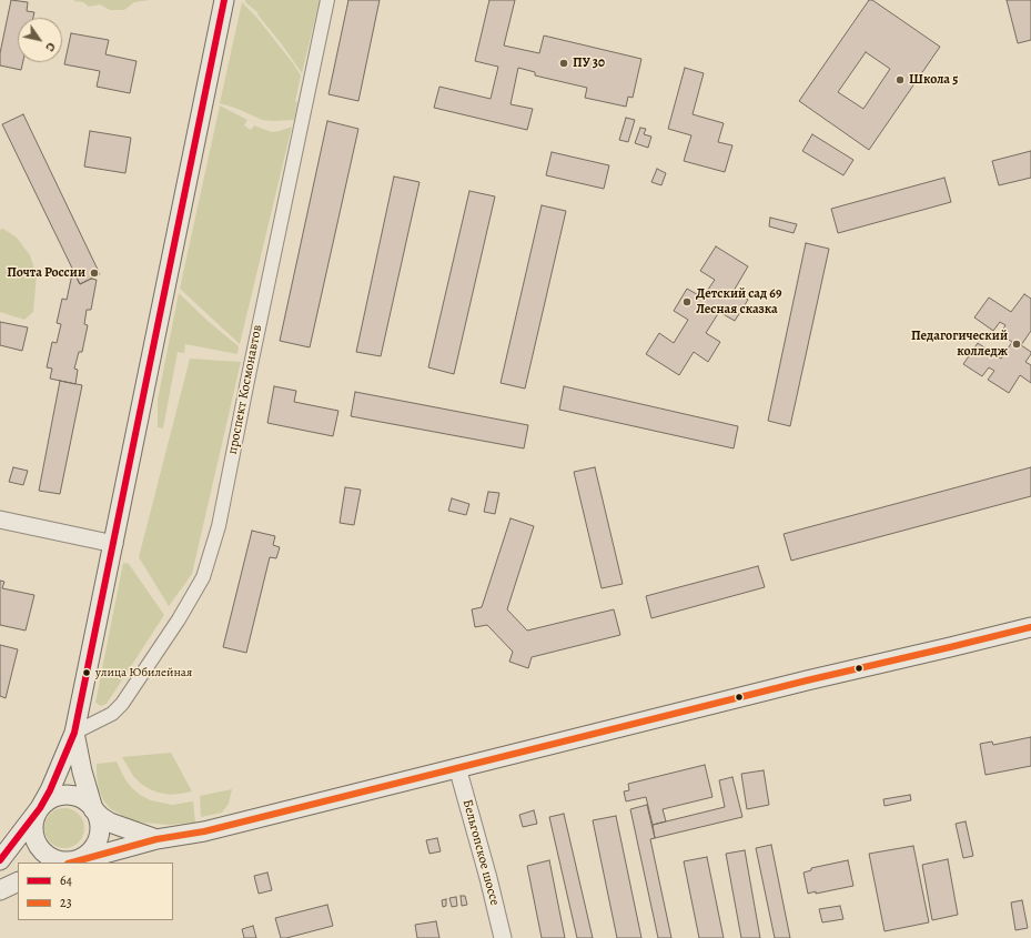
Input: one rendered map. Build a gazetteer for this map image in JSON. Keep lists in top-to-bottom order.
{
  "streets": {
    "street": ["проспект Космонавтов", "Бельгопское шоссе"]
  },
  "places": [
    "ПУ 30",
    "Школа 5",
    "Почта России",
    "Детский сад 69 Лесная сказка",
    "Педагогический колледж",
    "улица Юбилейная"
  ],
  "lines": ["transit line 64", "transit line 23"],
  "legend": ["64", "23"],
  "north": "bottom right"
}
